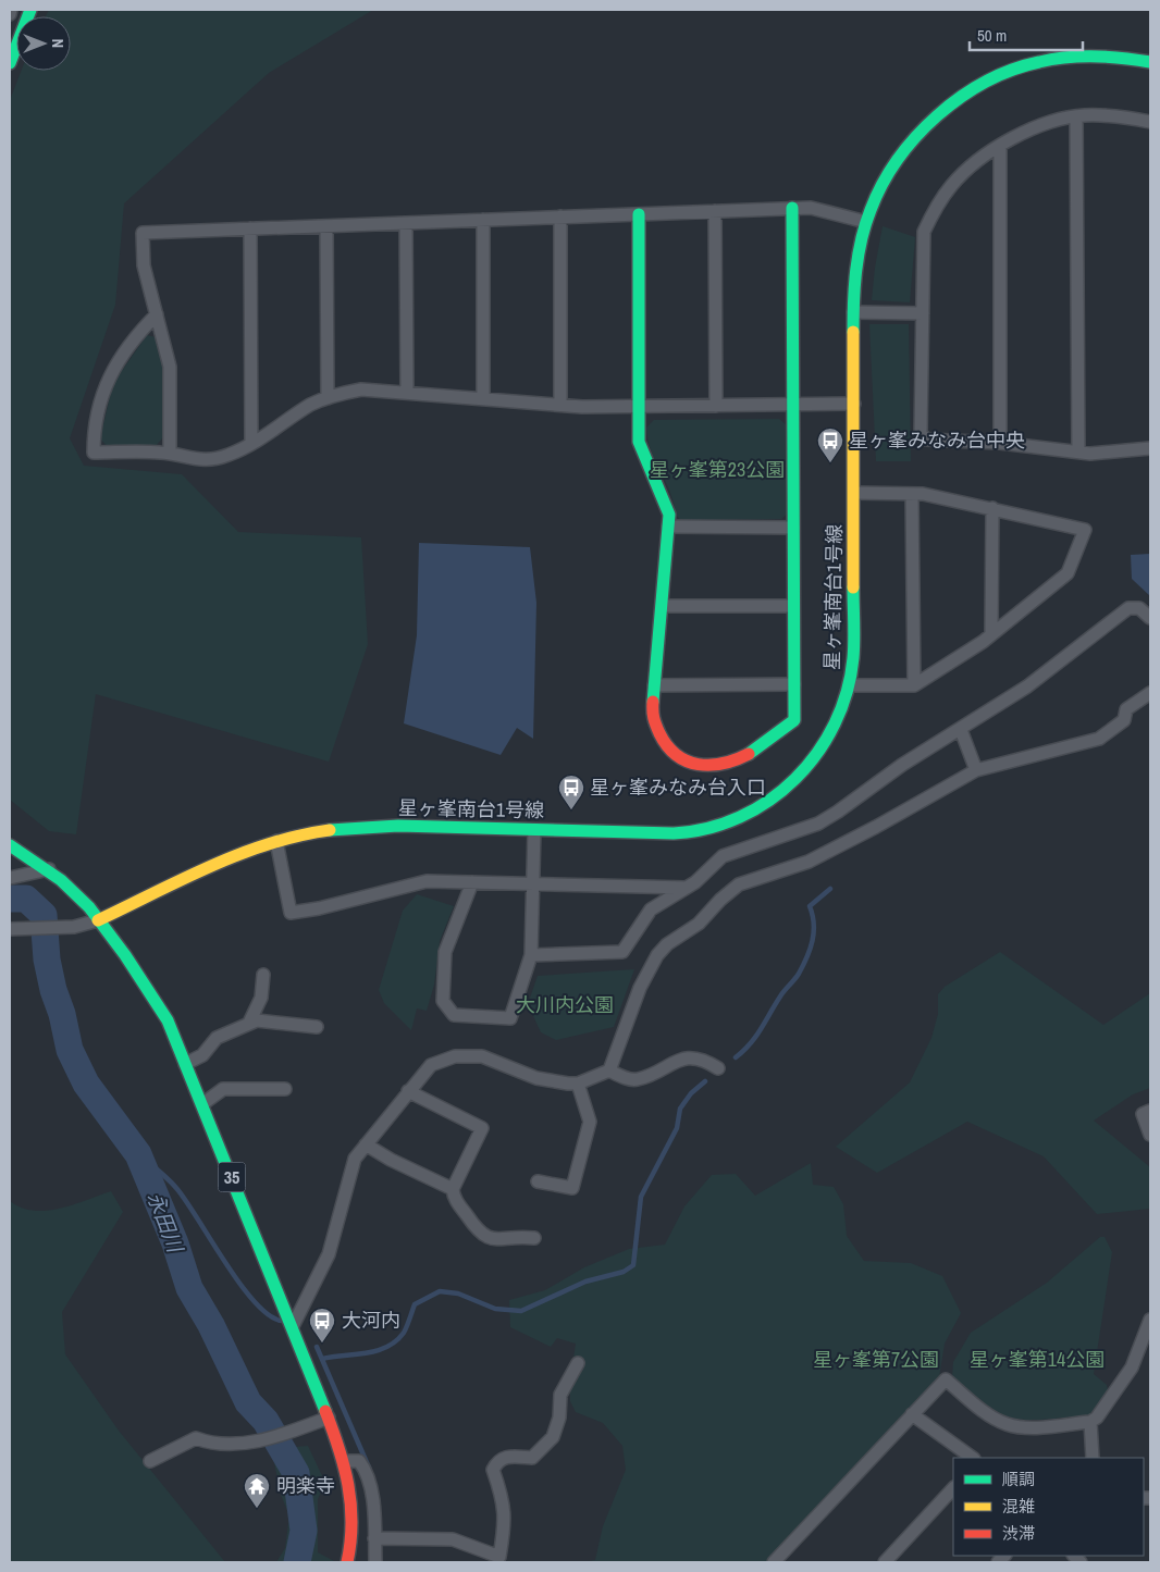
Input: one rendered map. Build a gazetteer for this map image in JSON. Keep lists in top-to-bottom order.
{
  "streets": {
    "street": ["星ヶ峯南台1号線", "35"]
  },
  "crossings": [
    ["星ヶ峯南台1号線", "35"]
  ],
  "water": ["永田川"],
  "parks": [
    "星ヶ峯第23公園",
    "大川内公園",
    "星ヶ峯第7公園",
    "星ヶ峯第14公園"
  ],
  "places": {
    "bus stop": ["星ヶ峯みなみ台中央", "星ヶ峯みなみ台入口", "大河内"],
    "temple": ["明楽寺"]
  },
  "legend": ["順調", "混雑", "渋滞"],
  "scale_bar": "50 m",
  "north": "right"
}
